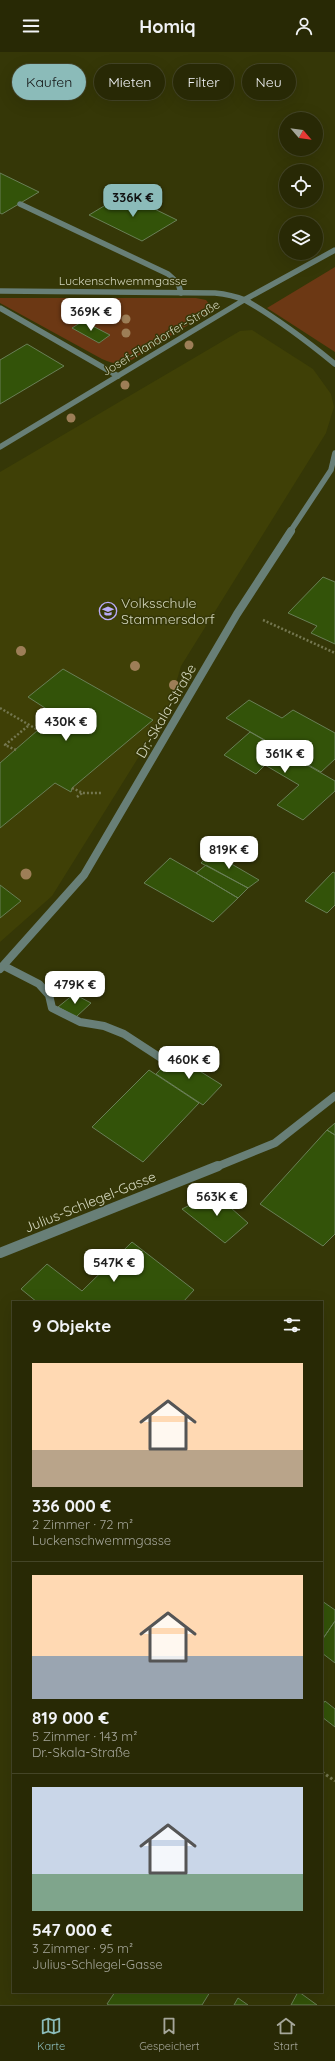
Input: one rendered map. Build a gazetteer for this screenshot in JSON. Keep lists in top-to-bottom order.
{
  "streets": {
    "street": [
      "Luckenschwemmgasse",
      "Josef-Flandorfer-Straße",
      "Dr.-Skala-Straße",
      "Julius-Schlegel-Gasse"
    ]
  },
  "crossings": [
    ["Luckenschwemmgasse", "Josef-Flandorfer-Straße"]
  ],
  "places": {
    "school or university": ["Volksschule Stammersdorf"]
  },
  "north": "bottom right",
  "page": {
    "header": "Homiq",
    "chip": [
      "Kaufen",
      "Mieten",
      "Filter",
      "Neu"
    ],
    "price": [
      "336K €",
      "369K €",
      "430K €",
      "361K €",
      "819K €",
      "479K €",
      "460K €",
      "563K €",
      "547K €"
    ],
    "heading": "9 Objekte",
    "list": [
      {
        "name": "336 000 €",
        "note": "2 Zimmer · 72 m² · Luckenschwemmgasse"
      },
      {
        "name": "819 000 €",
        "note": "5 Zimmer · 143 m² · Dr.-Skala-Straße"
      },
      {
        "name": "547 000 €",
        "note": "3 Zimmer · 95 m² · Julius-Schlegel-Gasse"
      }
    ],
    "tabs": ["Karte", "Gespeichert", "Start"]
  }
}
